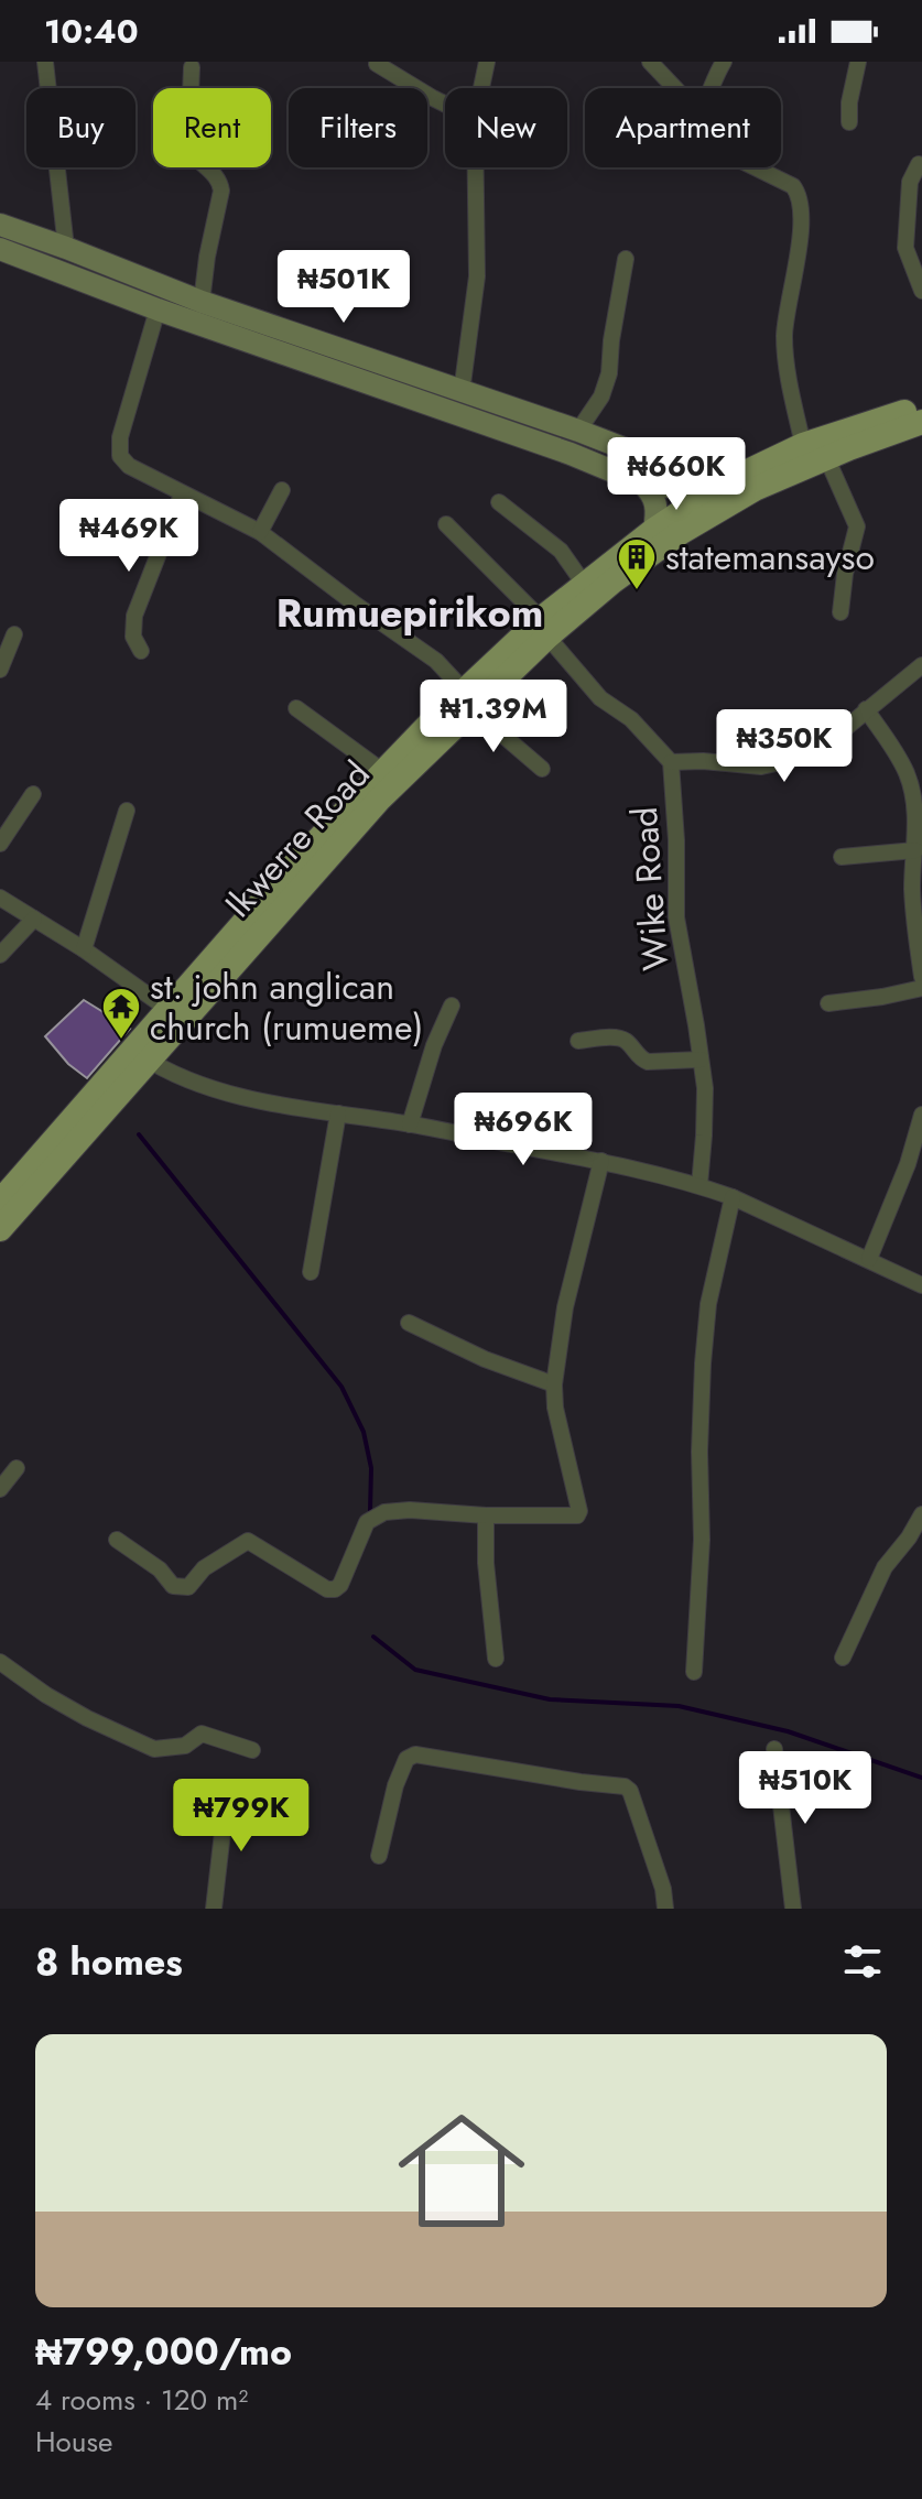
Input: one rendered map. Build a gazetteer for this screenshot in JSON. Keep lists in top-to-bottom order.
{
  "streets": {
    "main road": ["Ikwerre Road"],
    "street": ["Wike Road"]
  },
  "crossings": [
    ["Ikwerre Road", "Wike Road"]
  ],
  "districts": ["Rumuepirikom"],
  "places": {
    "building": ["statemansayso"],
    "temple": ["st. john anglican church (rumueme)"]
  },
  "page": {
    "status": "10:40",
    "chip": [
      "Buy",
      "Rent",
      "Filters",
      "New",
      "Apartment"
    ],
    "price": [
      "₦501K",
      "₦660K",
      "₦469K",
      "₦1.39M",
      "₦350K",
      "₦696K",
      "₦510K",
      "₦799K"
    ],
    "heading": "8 homes",
    "list": [
      {
        "name": "₦799,000/mo",
        "note": "4 rooms · 120 m² · House"
      }
    ]
  }
}
